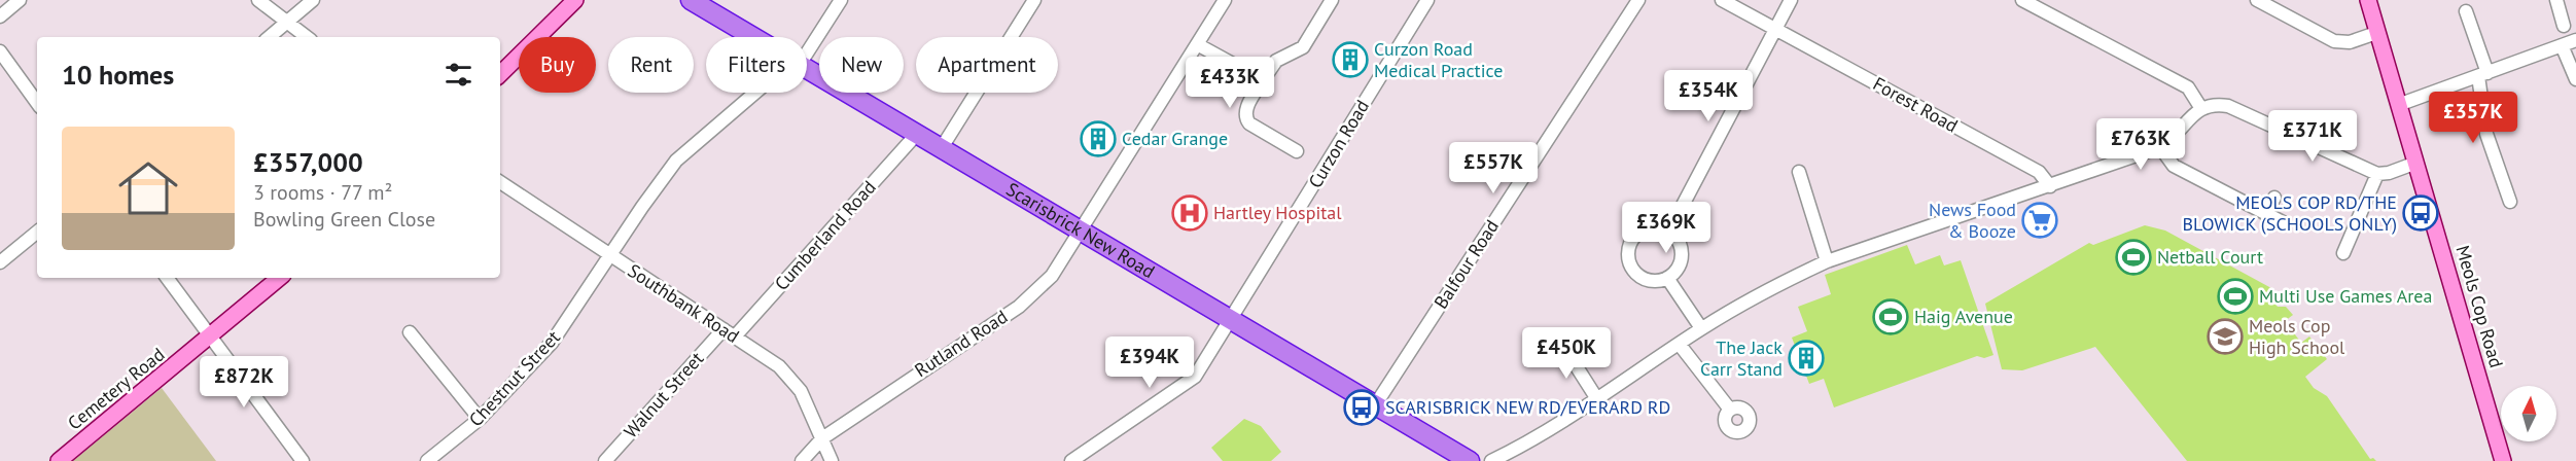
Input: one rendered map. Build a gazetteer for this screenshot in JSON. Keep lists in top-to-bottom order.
{
  "streets": {
    "highway": ["Scarisbrick New Road"],
    "main road": ["Meols Cop Road", "Cemetery Road"],
    "street": [
      "Forest Road",
      "Curzon Road",
      "Cumberland Road",
      "Balfour Road",
      "Southbank Road",
      "Rutland Road",
      "Chestnut Street",
      "Walnut Street"
    ]
  },
  "crossings": [
    ["Curzon Road", "Scarisbrick New Road"],
    ["Scarisbrick New Road", "Cumberland Road"],
    ["Scarisbrick New Road", "Balfour Road"],
    ["Scarisbrick New Road", "Rutland Road"],
    ["Cumberland Road", "Southbank Road"],
    ["Cumberland Road", "Walnut Street"],
    ["Southbank Road", "Rutland Road"],
    ["Southbank Road", "Chestnut Street"],
    ["Southbank Road", "Walnut Street"]
  ],
  "places": {
    "building": ["Curzon Road Medical Practice", "Cedar Grange", "The Jack Carr Stand"],
    "hospital": ["Hartley Hospital"],
    "bus stop": ["MEOLS COP RD/THE BLOWICK (SCHOOLS ONLY)", "SCARISBRICK NEW RD/EVERARD RD"],
    "supermarket": ["News Food & Booze"],
    "sports": ["Netball Court", "Multi Use Games Area", "Haig Avenue"],
    "school or university": ["Meols Cop High School"]
  },
  "north": "top",
  "page": {
    "chip": [
      "Buy",
      "Rent",
      "Filters",
      "New",
      "Apartment"
    ],
    "heading": "10 homes",
    "price": [
      "£433K",
      "£354K",
      "£357K",
      "£371K",
      "£763K",
      "£557K",
      "£369K",
      "£450K",
      "£394K",
      "£872K"
    ],
    "list": [
      {
        "name": "£357,000",
        "note": "3 rooms · 77 m² · Bowling Green Close"
      }
    ]
  }
}
